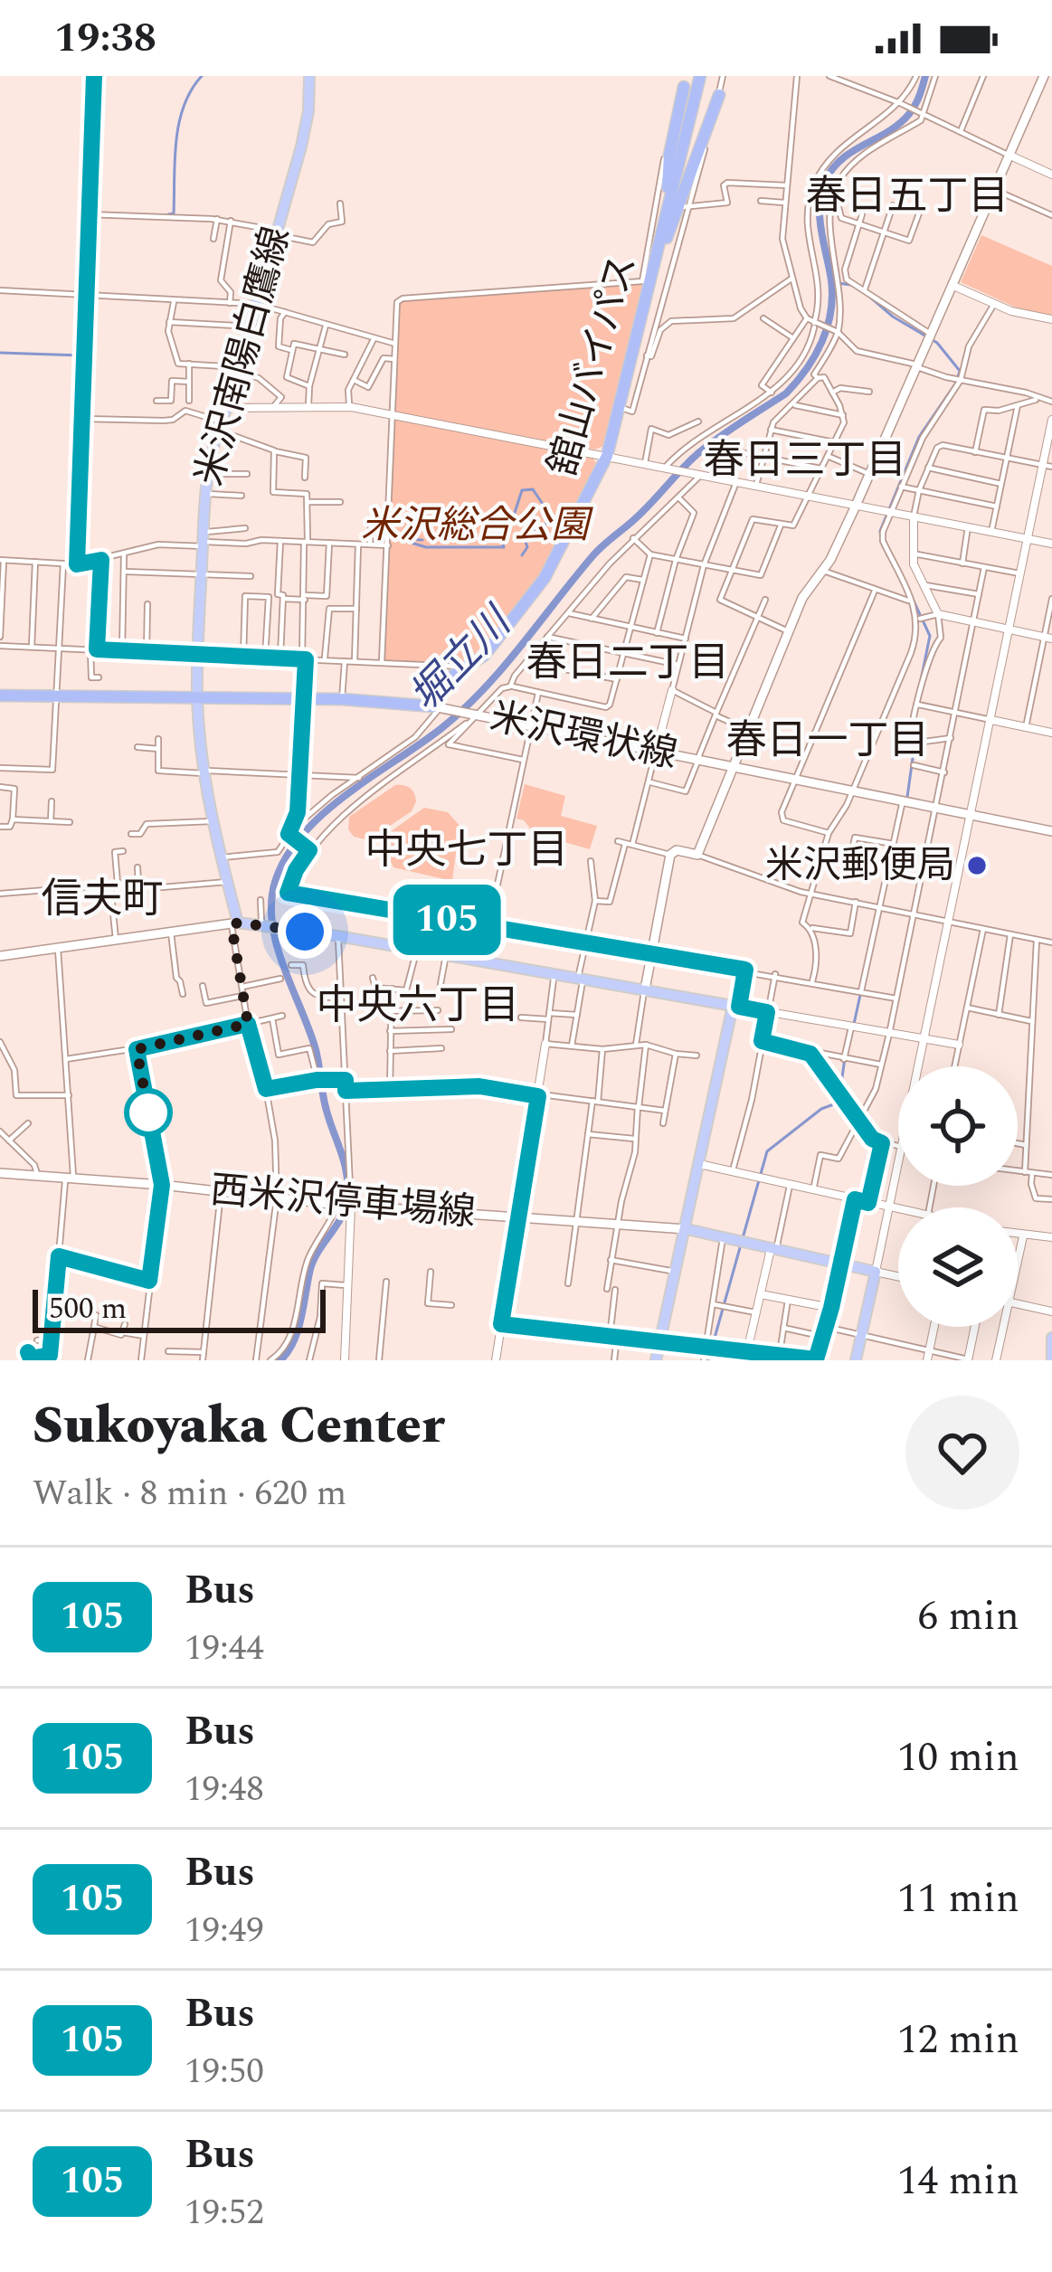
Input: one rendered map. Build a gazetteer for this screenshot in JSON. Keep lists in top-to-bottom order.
{
  "streets": {
    "highway": ["舘山バイパス"],
    "main road": ["米沢南陽白鷹線", "米沢環状線", "西米沢停車場線"]
  },
  "crossings": [
    ["舘山バイパス", "米沢環状線"]
  ],
  "districts": [
    "春日五丁目",
    "春日三丁目",
    "春日二丁目",
    "春日一丁目",
    "中央七丁目",
    "信夫町",
    "中央六丁目"
  ],
  "water": ["堀立川"],
  "parks": ["米沢総合公園"],
  "places": ["米沢郵便局"],
  "lines": ["bus line 105"],
  "scale_bar": "500 m",
  "page": {
    "status": "19:38",
    "on_map": "105",
    "scale": "500 m",
    "heading": ["Sukoyaka Center", "Walk · 8 min · 620 m"],
    "list": [
      {
        "mark": "105",
        "name": "Bus",
        "note": "19:44",
        "value": "6 min"
      },
      {
        "mark": "105",
        "name": "Bus",
        "note": "19:48",
        "value": "10 min"
      },
      {
        "mark": "105",
        "name": "Bus",
        "note": "19:49",
        "value": "11 min"
      },
      {
        "mark": "105",
        "name": "Bus",
        "note": "19:50",
        "value": "12 min"
      },
      {
        "mark": "105",
        "name": "Bus",
        "note": "19:52",
        "value": "14 min"
      }
    ]
  }
}
